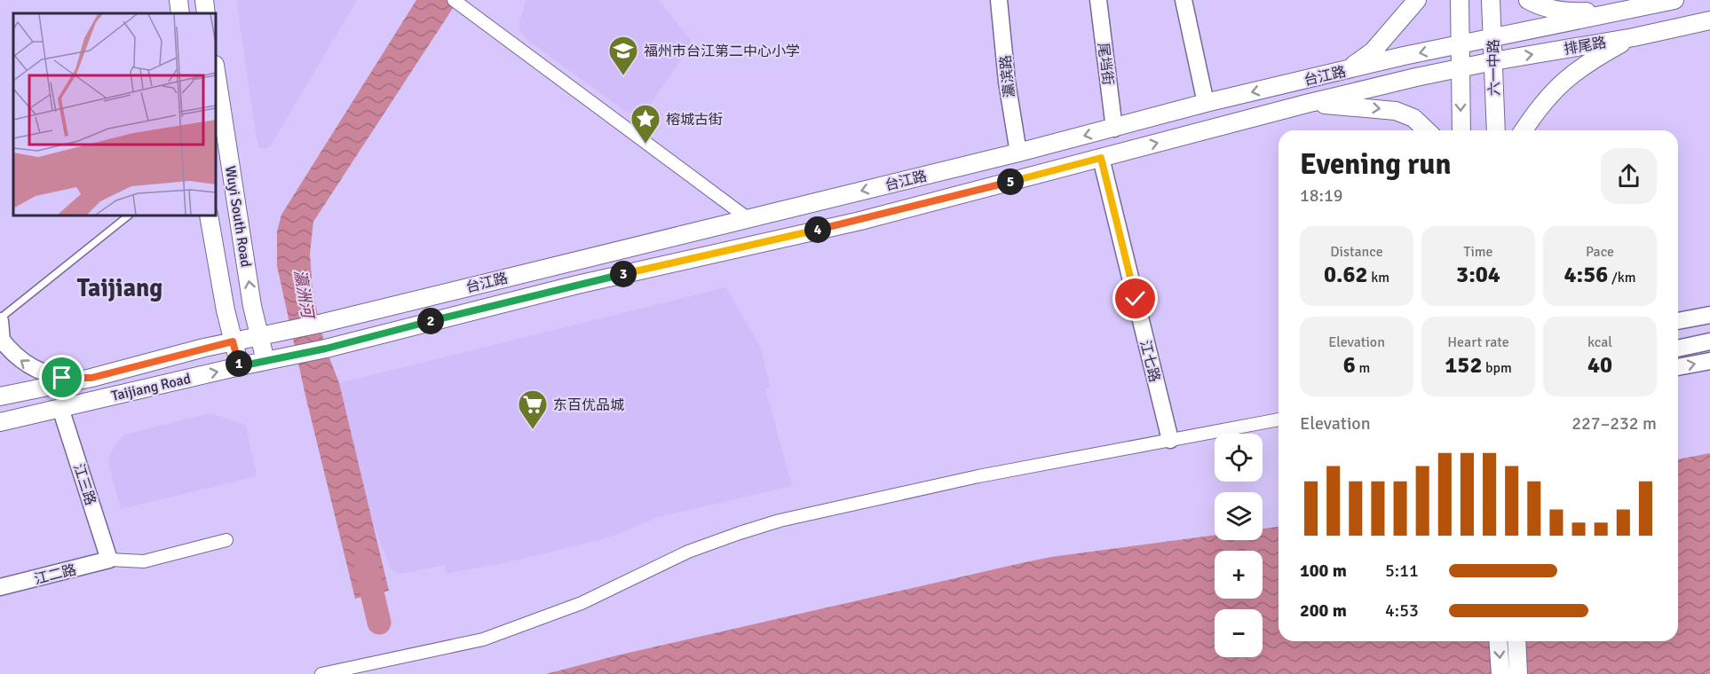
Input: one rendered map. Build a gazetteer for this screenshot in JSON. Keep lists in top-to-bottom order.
{
  "streets": {
    "main road": [
      "排尾路",
      "六一中路",
      "台江路",
      "Wuyi South Road",
      "Taijiang Road"
    ],
    "street": [
      "尾垱街",
      "瀛滨路",
      "江七路",
      "江三路",
      "江二路"
    ]
  },
  "crossings": [
    ["排尾路", "六一中路"],
    ["排尾路", "台江路"],
    ["尾垱街", "台江路"],
    ["六一中路", "台江路"],
    ["台江路", "瀛滨路"],
    ["台江路", "Wuyi South Road"],
    ["台江路", "江七路"],
    ["台江路", "Taijiang Road"],
    ["Wuyi South Road", "Taijiang Road"],
    ["Taijiang Road", "江三路"],
    ["江三路", "江二路"]
  ],
  "districts": ["Taijiang"],
  "water": ["瀛洲河"],
  "places": {
    "school or university": ["福州市台江第二中心小学"],
    "place": ["榕城古街"],
    "supermarket": ["东百优品城"]
  },
  "page": {
    "heading": ["Evening run", "18:19"],
    "pins": [
      "5",
      "4",
      "3",
      "2",
      "1"
    ],
    "stats": [
      ["Distance", "0.62 km"],
      ["Time", "3:04"],
      ["Pace", "4:56 /km"],
      ["Elevation", "6 m"],
      ["Heart rate", "152 bpm"],
      ["kcal", "40"]
    ],
    "chart": ["Elevation", "227–232 m"],
    "map_buttons": ["+", "−"],
    "list": [
      {
        "name": "100 m",
        "note": "5:11"
      },
      {
        "name": "200 m",
        "note": "4:53"
      }
    ]
  }
}
